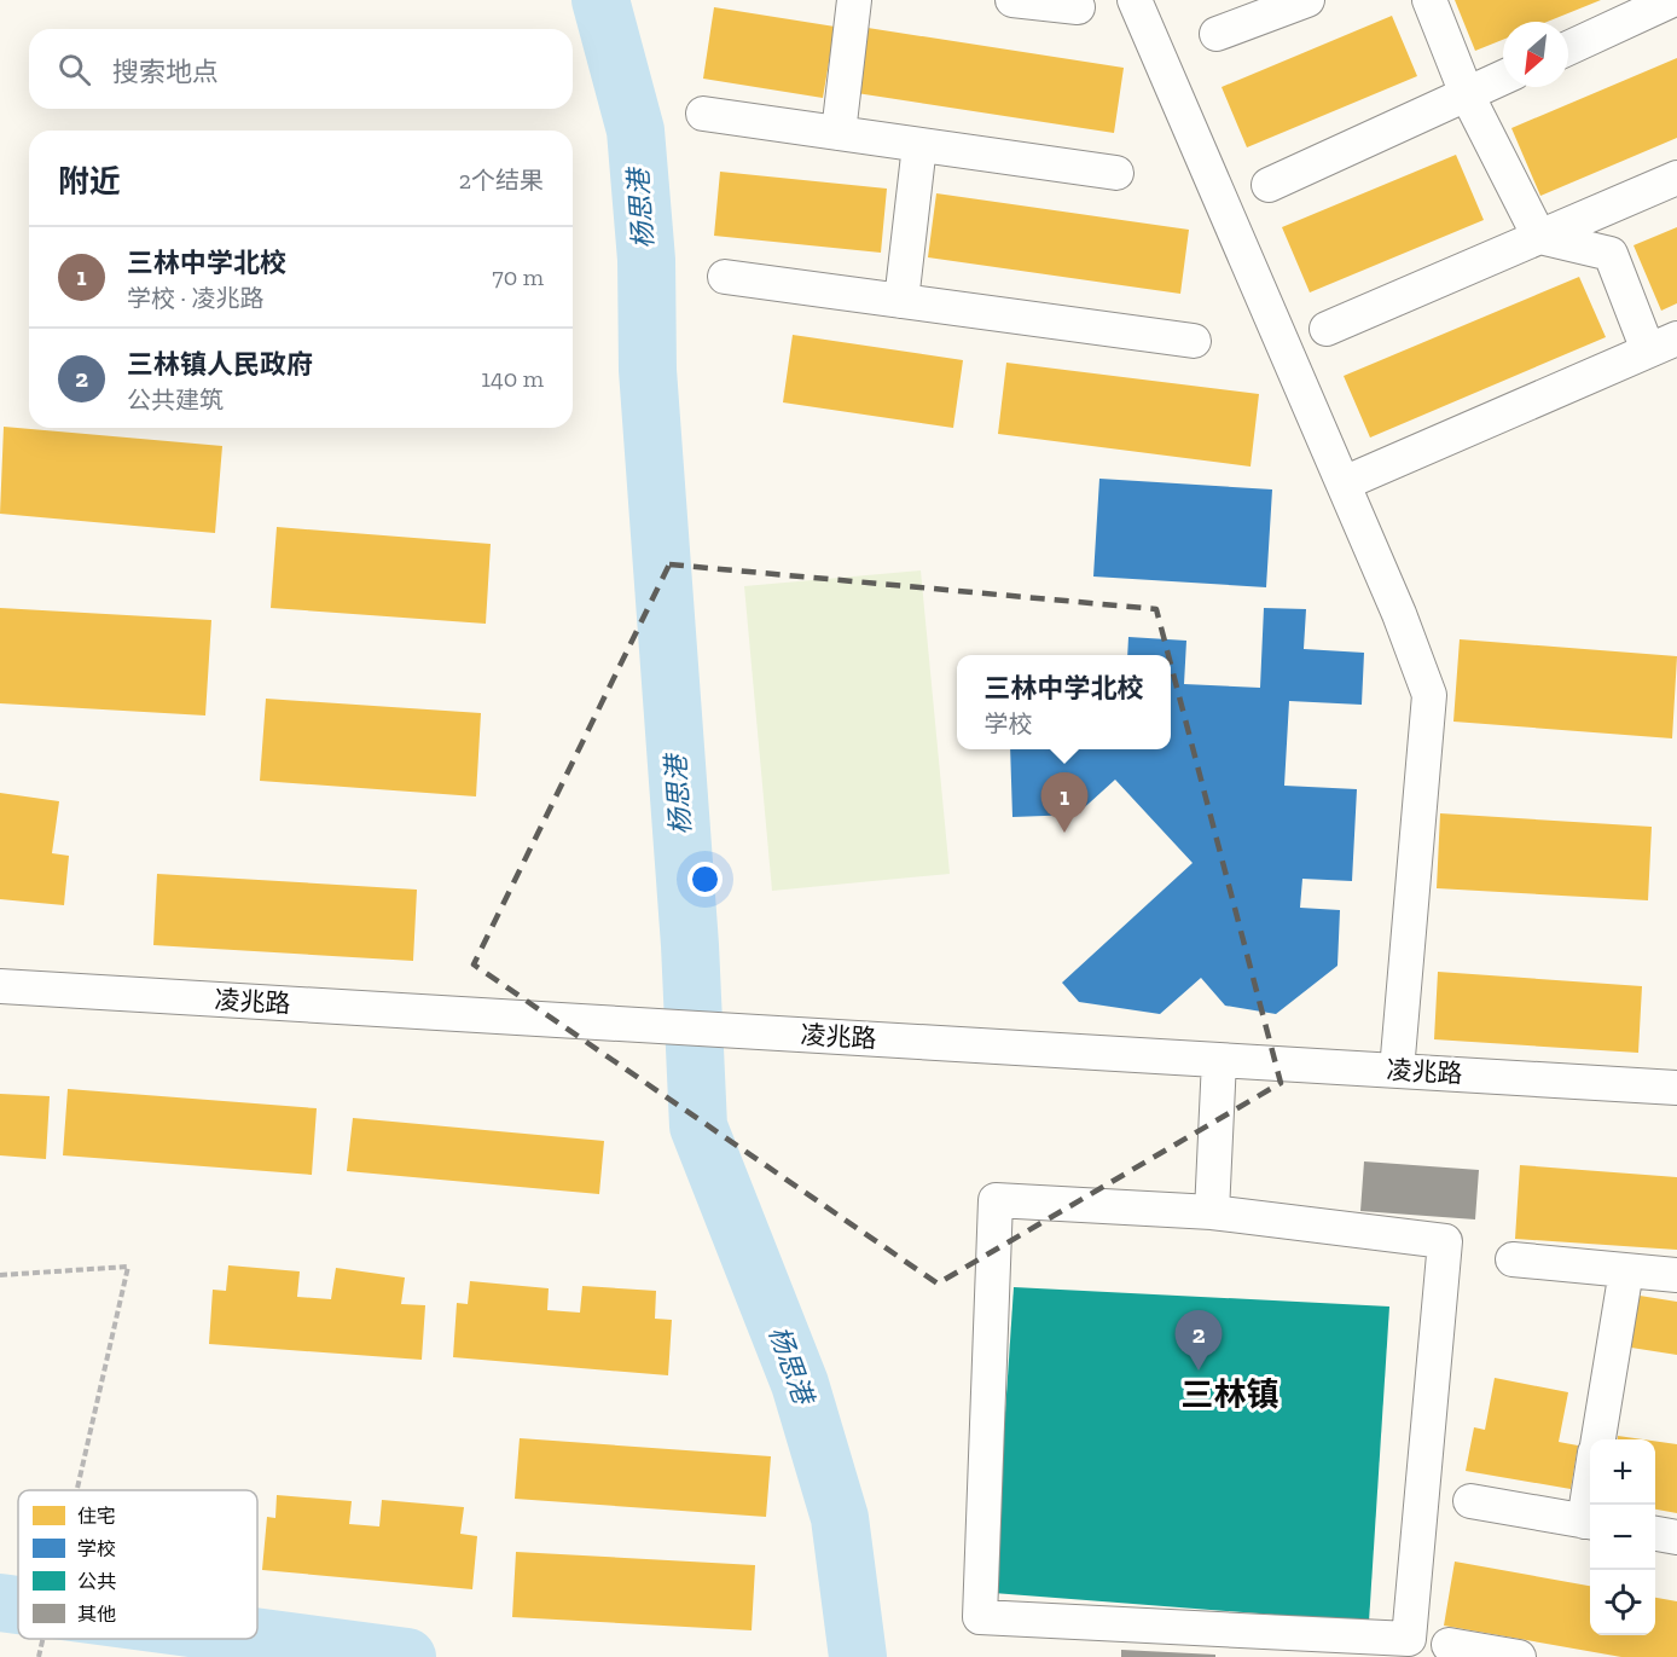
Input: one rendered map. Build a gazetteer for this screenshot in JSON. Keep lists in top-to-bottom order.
{
  "streets": {
    "street": ["凌兆路"]
  },
  "districts": ["三林镇"],
  "water": ["杨思港"],
  "legend": [
    "住宅",
    "学校",
    "公共",
    "其他"
  ],
  "north": "bottom left",
  "page": {
    "search": "搜索地点",
    "heading": ["附近", "2个结果"],
    "list": [
      {
        "mark": "1",
        "name": "三林中学北校",
        "note": "学校 · 凌兆路",
        "value": "70 m"
      },
      {
        "mark": "2",
        "name": "三林镇人民政府",
        "note": "公共建筑",
        "value": "140 m"
      }
    ],
    "popup": ["三林中学北校", "学校"],
    "pins": ["1", "2"],
    "map_buttons": ["+", "−"]
  }
}
